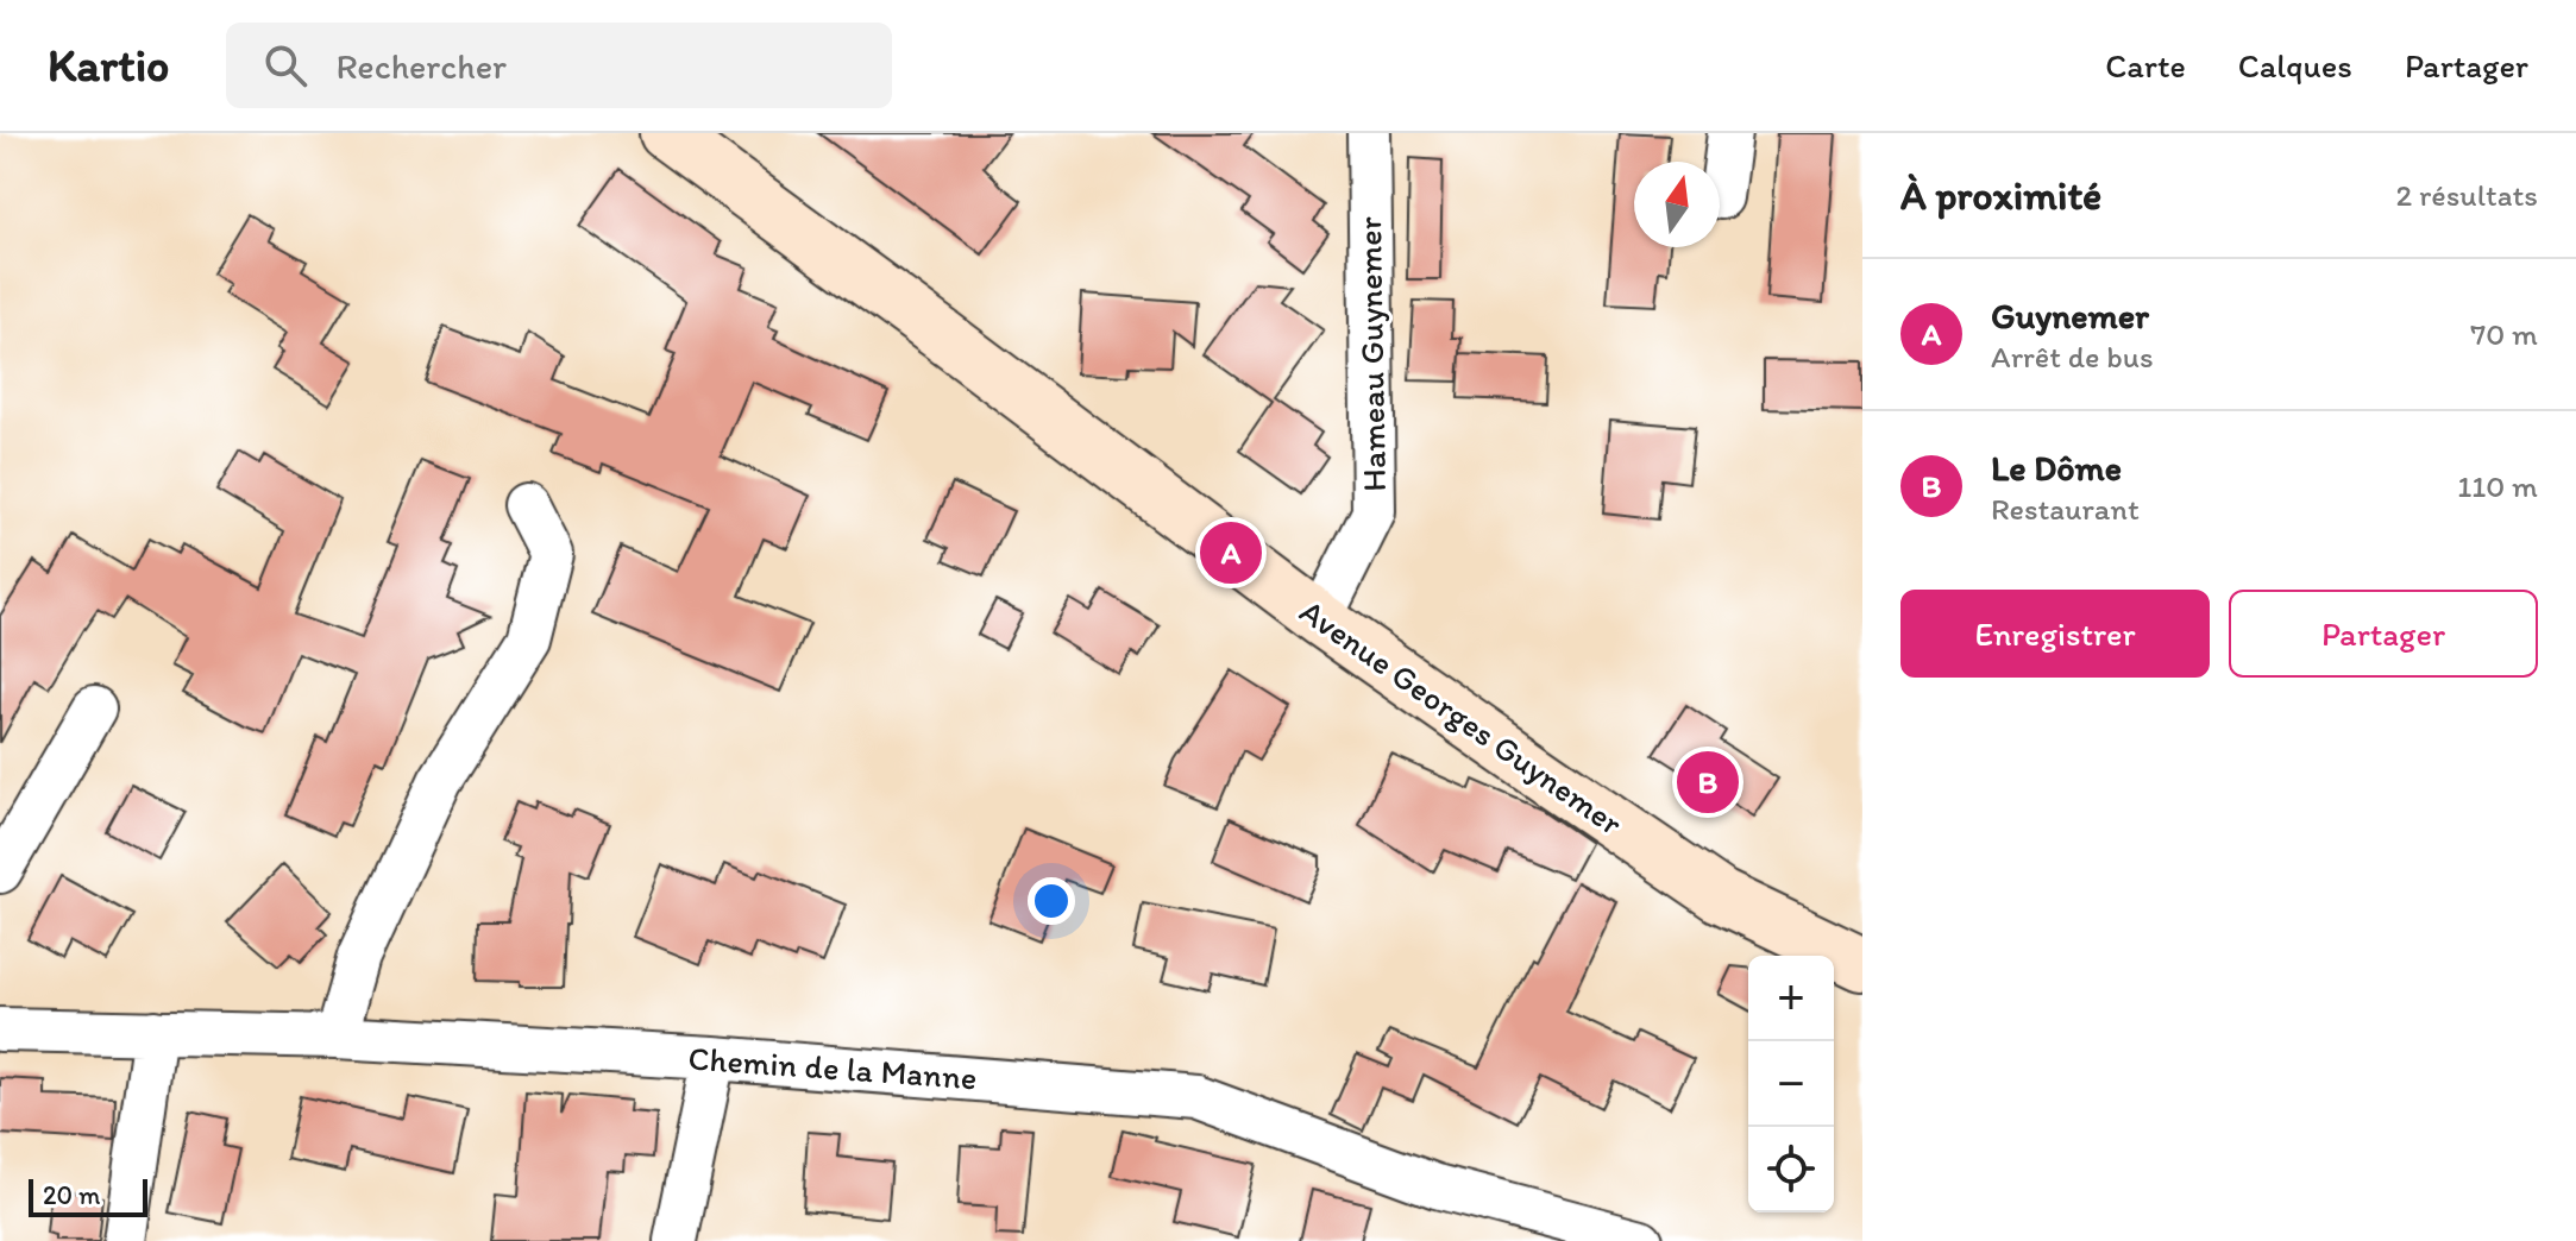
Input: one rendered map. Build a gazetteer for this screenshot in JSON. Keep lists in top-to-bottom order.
{
  "streets": {
    "main road": ["Avenue Georges Guynemer"],
    "street": ["Hameau Guynemer", "Chemin de la Manne"]
  },
  "crossings": [
    ["Hameau Guynemer", "Avenue Georges Guynemer"]
  ],
  "scale_bar": "20 m",
  "north": "top",
  "page": {
    "header": "Kartio",
    "search": "Rechercher",
    "nav": ["Carte", "Calques", "Partager"],
    "heading": ["À proximité", "2 résultats"],
    "list": [
      {
        "mark": "A",
        "name": "Guynemer",
        "note": "Arrêt de bus",
        "value": "70 m"
      },
      {
        "mark": "B",
        "name": "Le Dôme",
        "note": "Restaurant",
        "value": "110 m"
      }
    ],
    "pins": ["A", "B"],
    "buttons": ["Enregistrer", "Partager"],
    "map_buttons": ["+", "−"],
    "scale": "20 m"
  }
}
